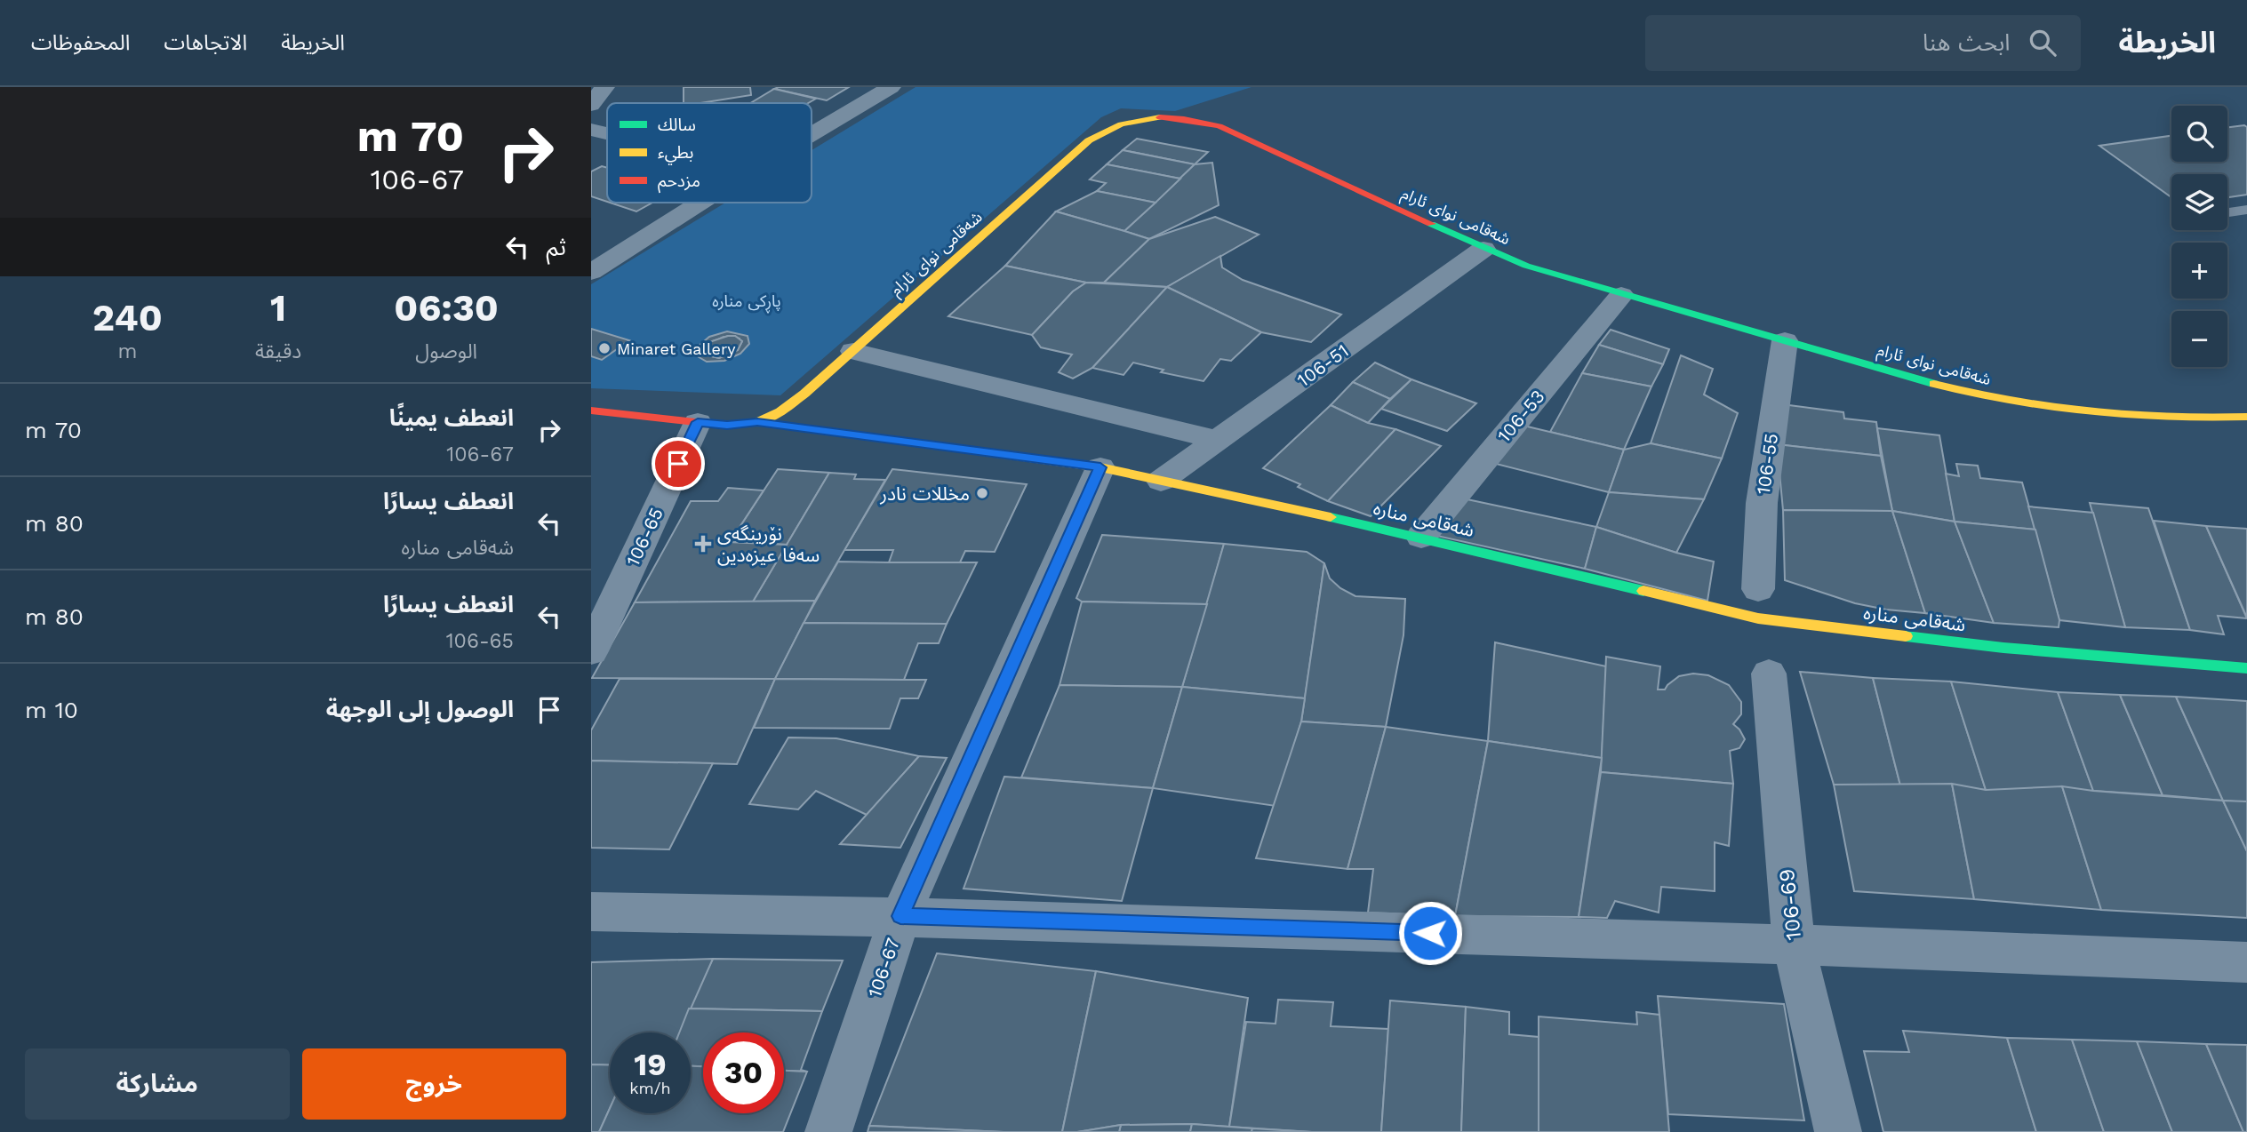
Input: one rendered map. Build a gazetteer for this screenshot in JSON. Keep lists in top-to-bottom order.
{
  "streets": {
    "street": [
      "شەقامی نوای ئارام",
      "106-51",
      "106-53",
      "106-55",
      "شەقامی منارە",
      "106-65",
      "106-69",
      "106-67"
    ]
  },
  "crossings": [
    ["شەقامی نوای ئارام", "106-51"],
    ["شەقامی نوای ئارام", "106-53"],
    ["شەقامی نوای ئارام", "106-55"],
    ["شەقامی نوای ئارام", "شەقامی منارە"],
    ["106-51", "شەقامی منارە"],
    ["106-53", "شەقامی منارە"],
    ["شەقامی منارە", "106-65"],
    ["شەقامی منارە", "106-67"]
  ],
  "parks": ["پاڕکی منارە"],
  "places": {
    "other": ["Minaret Gallery", "مخللات نادر"],
    "health": ["نۆرینگەی سەفا عیزەدین"]
  },
  "legend": ["سالك", "بطيء", "مزدحم"],
  "page": {
    "header": "الخريطة",
    "search": "ابحث هنا",
    "nav": ["الخريطة", "الاتجاهات", "المحفوظات"],
    "turn": ["70 m", "106-67"],
    "map_buttons": ["+", "−"],
    "then": "ثم",
    "eta": [
      "06:30",
      "الوصول",
      "1",
      "دقيقة",
      "240",
      "m"
    ],
    "list": [
      {
        "name": "انعطف يمينًا",
        "note": "106-67",
        "value": "70 m"
      },
      {
        "name": "انعطف يسارًا",
        "note": "شەقامی منارە",
        "value": "80 m"
      },
      {
        "name": "انعطف يسارًا",
        "note": "106-65",
        "value": "80 m"
      },
      {
        "name": "الوصول إلى الوجهة",
        "value": "10 m"
      }
    ],
    "speed": "19 km/h",
    "limit": "30",
    "buttons": ["خروج", "مشاركة"]
  }
}
